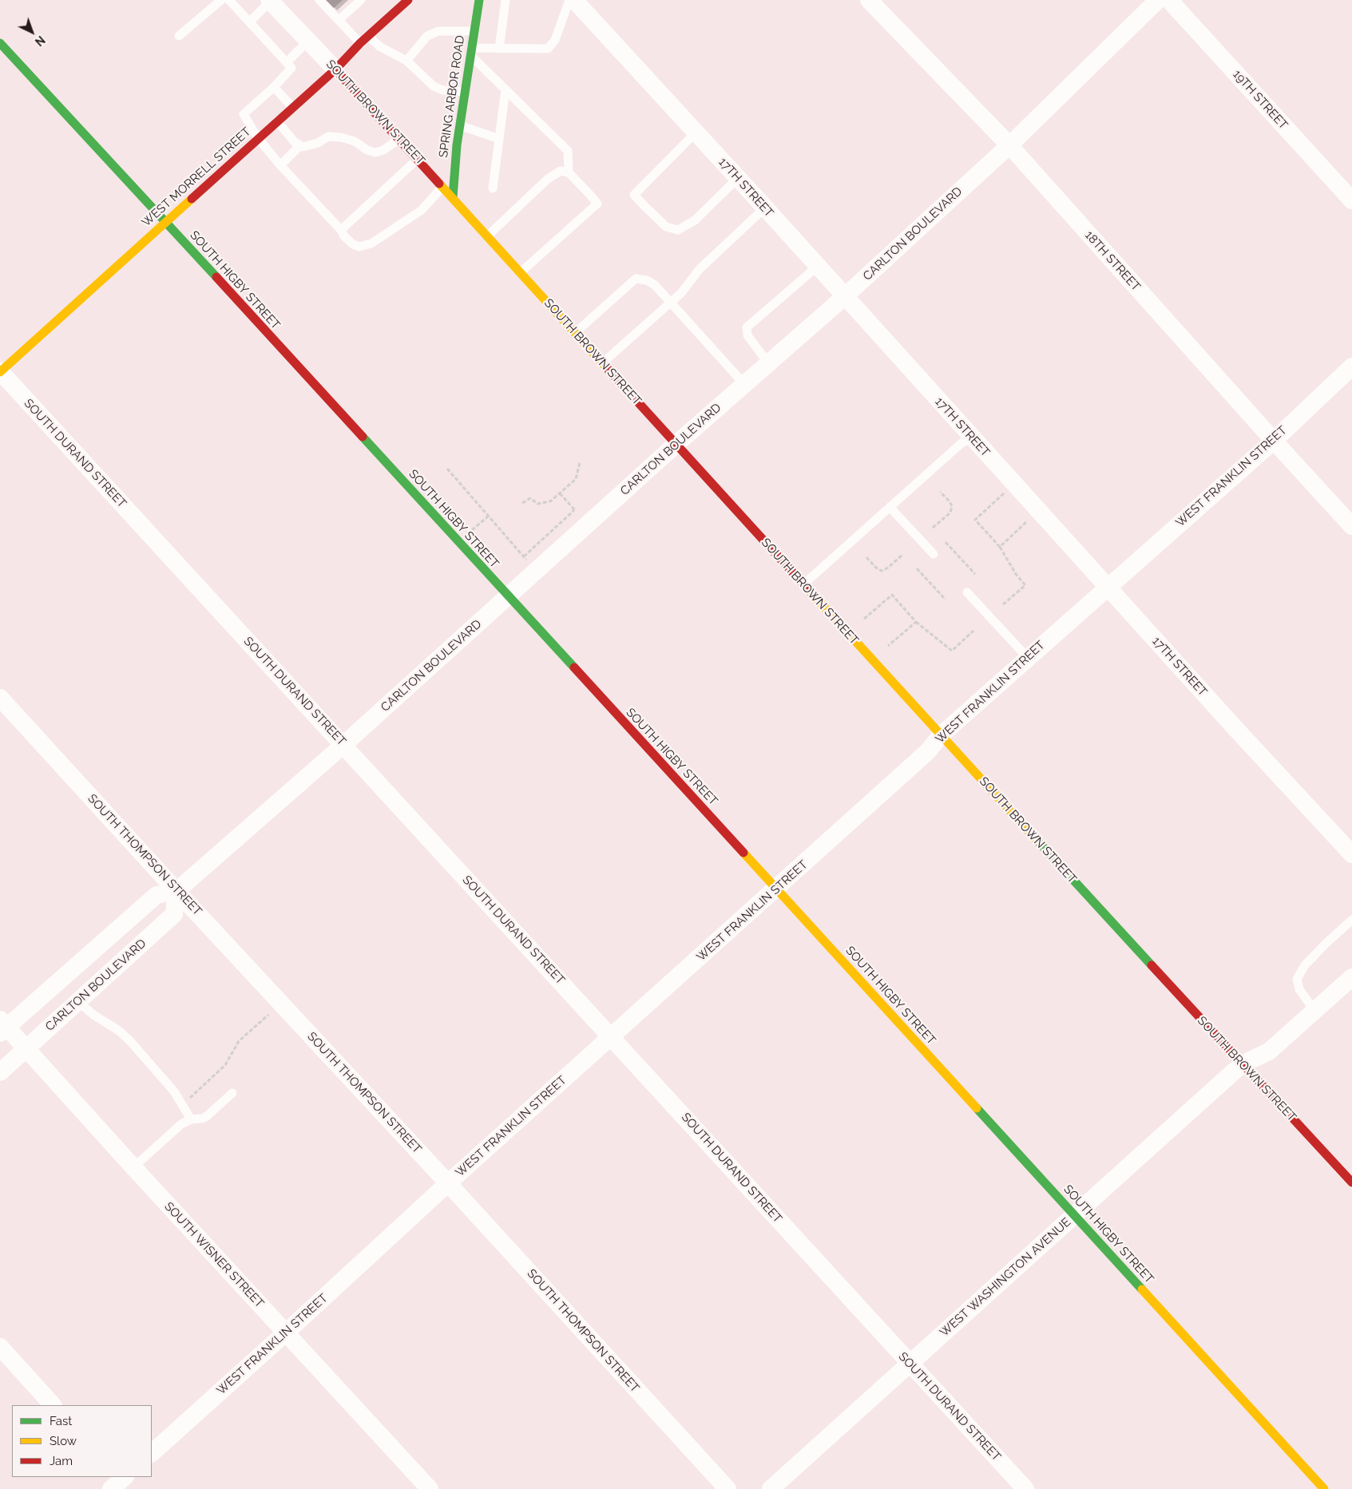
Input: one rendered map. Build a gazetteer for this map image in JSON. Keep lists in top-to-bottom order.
{
  "streets": {
    "street": [
      "SPRING ARBOR ROAD",
      "19TH STREET",
      "SOUTH BROWN STREET",
      "WEST MORRELL STREET",
      "17TH STREET",
      "CARLTON BOULEVARD",
      "18TH STREET",
      "SOUTH HIGBY STREET",
      "SOUTH DURAND STREET",
      "WEST FRANKLIN STREET",
      "SOUTH THOMPSON STREET",
      "SOUTH WISNER STREET",
      "WEST WASHINGTON AVENUE"
    ]
  },
  "crossings": [
    ["SPRING ARBOR ROAD", "SOUTH BROWN STREET"],
    ["SOUTH BROWN STREET", "WEST MORRELL STREET"],
    ["SOUTH BROWN STREET", "CARLTON BOULEVARD"],
    ["SOUTH BROWN STREET", "WEST FRANKLIN STREET"],
    ["SOUTH BROWN STREET", "WEST WASHINGTON AVENUE"],
    ["WEST MORRELL STREET", "SOUTH HIGBY STREET"],
    ["WEST MORRELL STREET", "SOUTH DURAND STREET"],
    ["17TH STREET", "CARLTON BOULEVARD"],
    ["17TH STREET", "WEST FRANKLIN STREET"],
    ["CARLTON BOULEVARD", "18TH STREET"],
    ["CARLTON BOULEVARD", "SOUTH HIGBY STREET"],
    ["CARLTON BOULEVARD", "SOUTH DURAND STREET"],
    ["CARLTON BOULEVARD", "SOUTH THOMPSON STREET"],
    ["CARLTON BOULEVARD", "SOUTH WISNER STREET"],
    ["18TH STREET", "WEST FRANKLIN STREET"],
    ["SOUTH HIGBY STREET", "WEST FRANKLIN STREET"],
    ["SOUTH HIGBY STREET", "WEST WASHINGTON AVENUE"],
    ["SOUTH DURAND STREET", "WEST FRANKLIN STREET"],
    ["SOUTH DURAND STREET", "WEST WASHINGTON AVENUE"],
    ["WEST FRANKLIN STREET", "SOUTH THOMPSON STREET"],
    ["WEST FRANKLIN STREET", "SOUTH WISNER STREET"]
  ],
  "legend": ["Fast", "Slow", "Jam"],
  "north": "bottom right"
}
